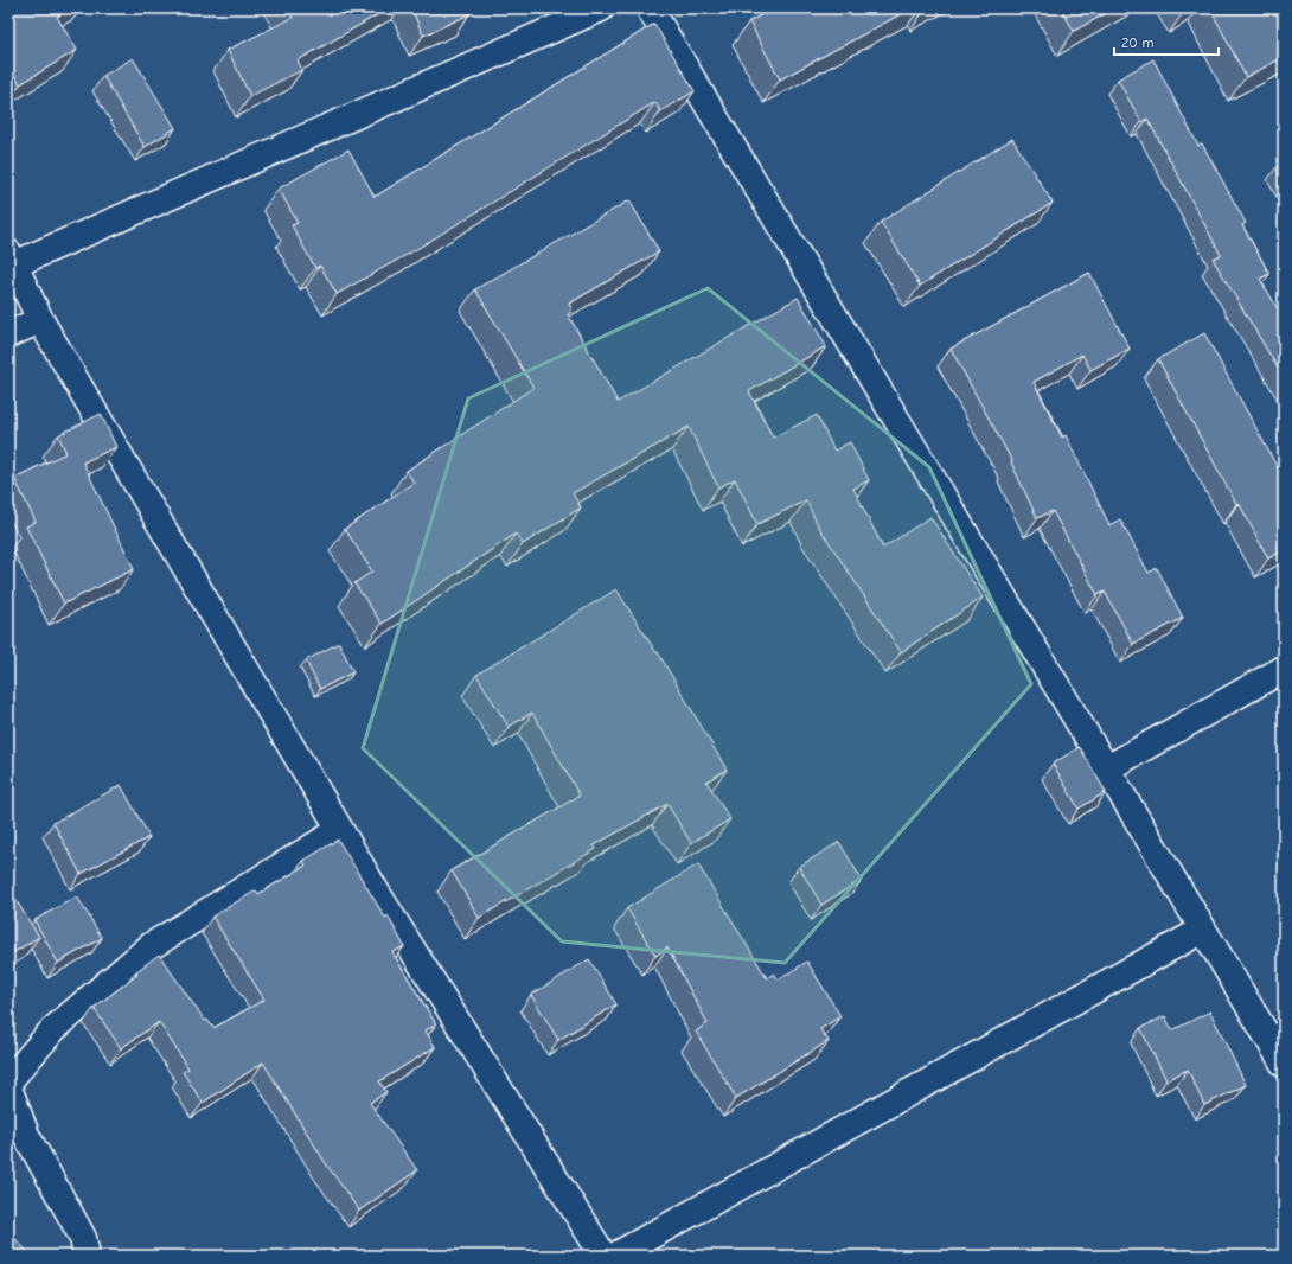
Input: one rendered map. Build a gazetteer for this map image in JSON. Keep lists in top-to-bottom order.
{
  "scale_bar": "20 m"
}
